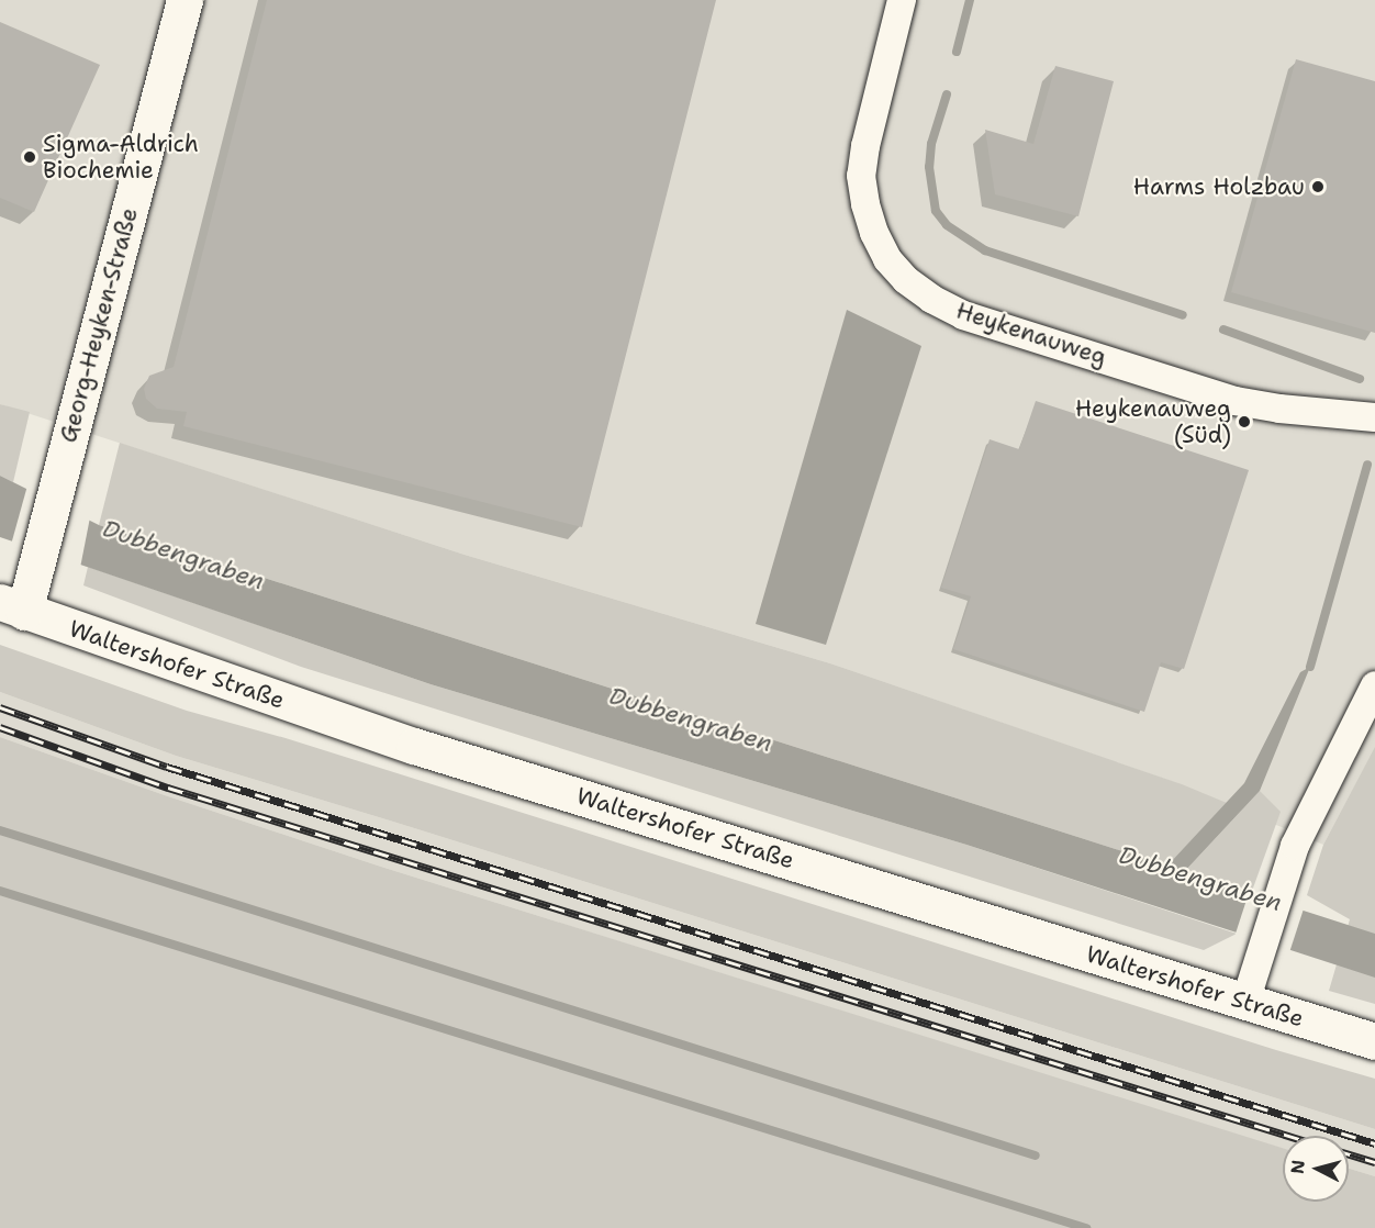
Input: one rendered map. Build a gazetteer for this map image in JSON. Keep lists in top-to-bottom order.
{
  "streets": {
    "main road": ["Georg-Heyken-Straße", "Waltershofer Straße"],
    "street": ["Heykenauweg"]
  },
  "crossings": [
    ["Georg-Heyken-Straße", "Waltershofer Straße"]
  ],
  "water": ["Dubbengraben"],
  "places": ["Sigma-Aldrich Biochemie", "Harms Holzbau", "Heykenauweg (Süd)"],
  "north": "left"
}
